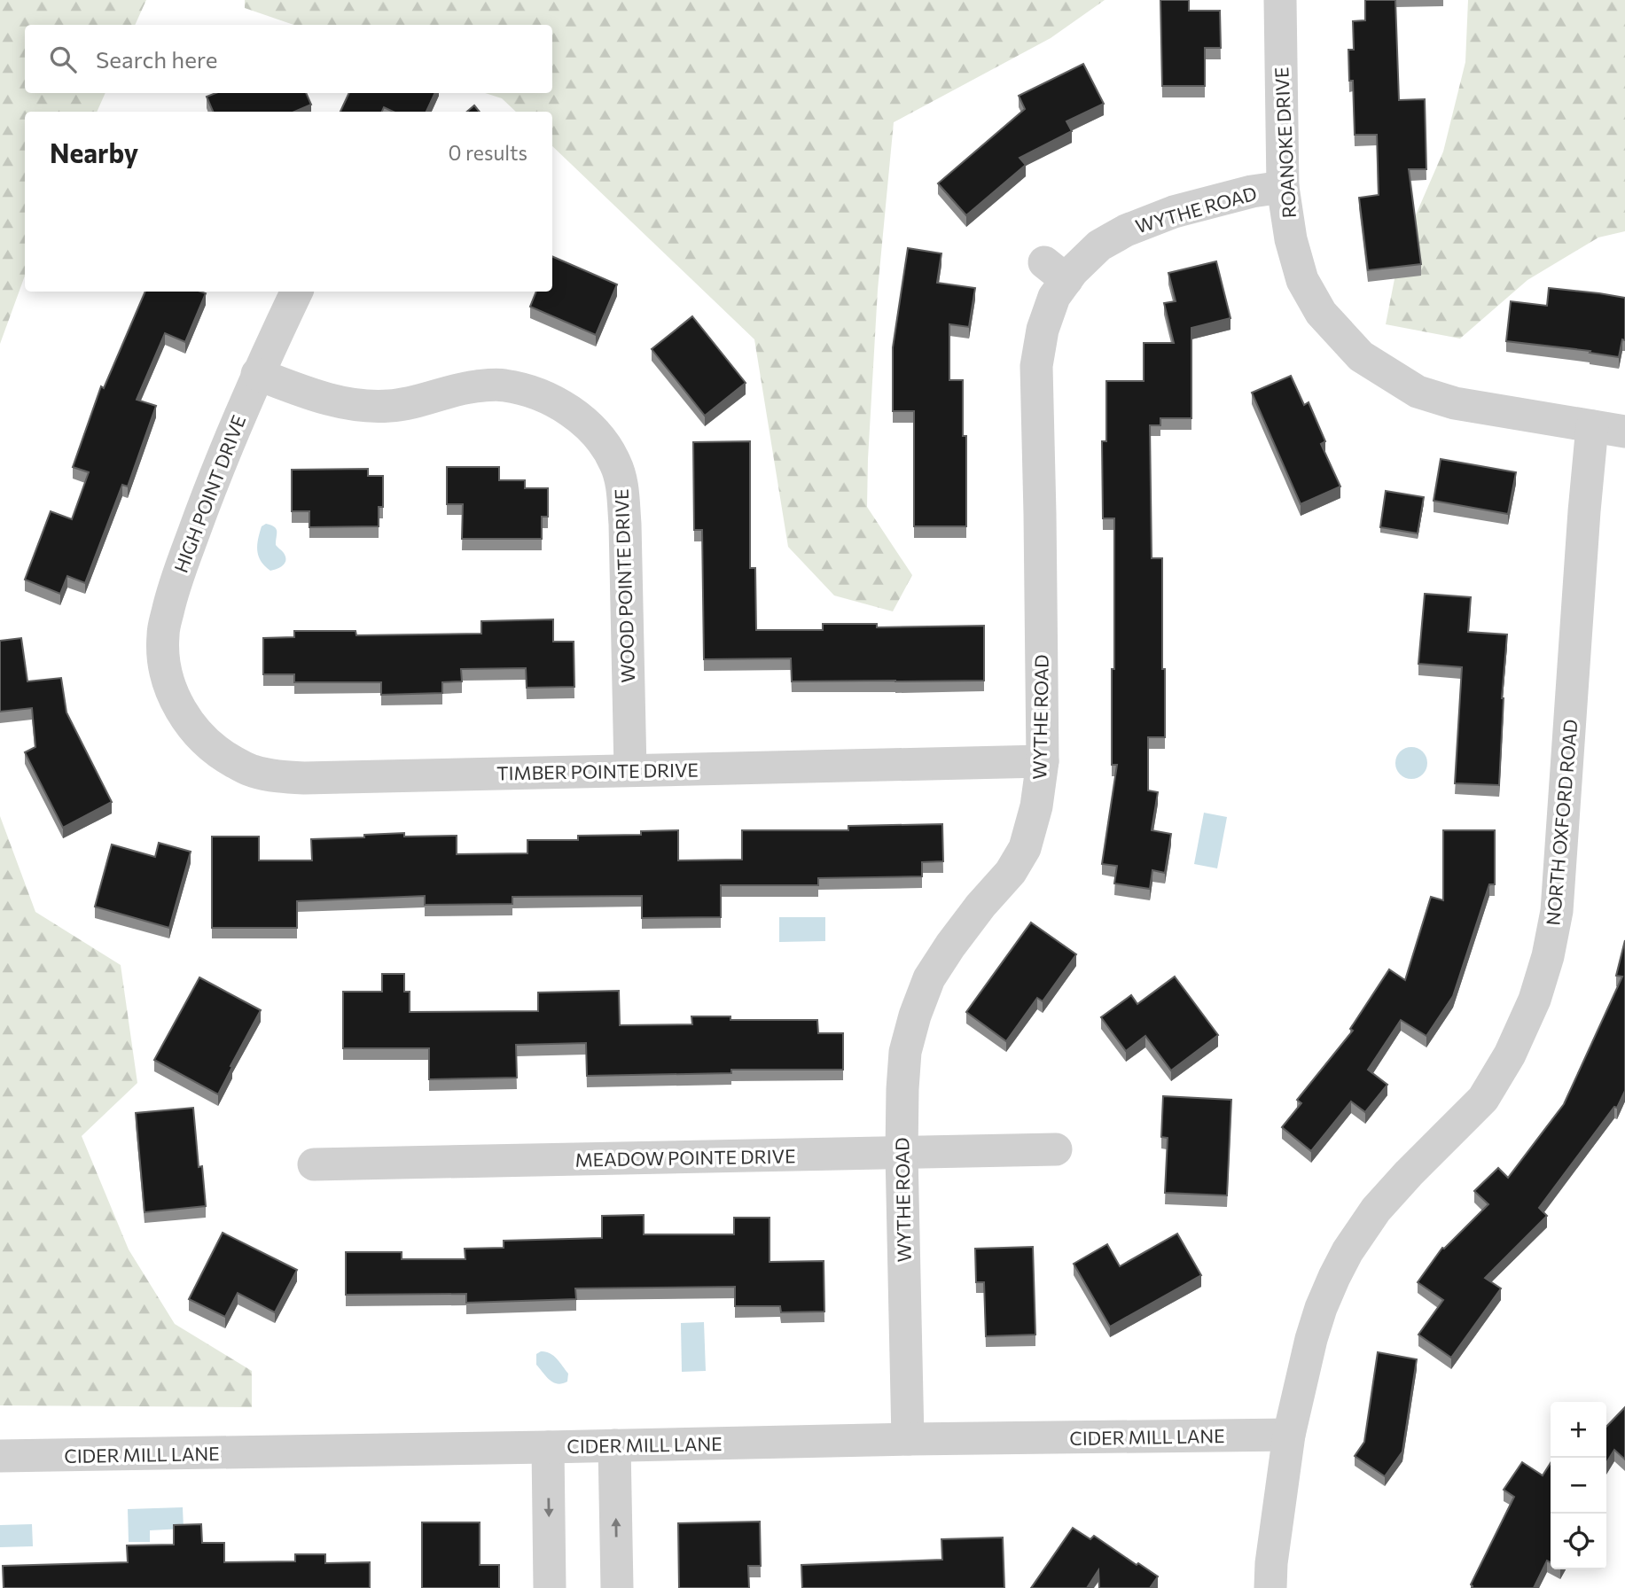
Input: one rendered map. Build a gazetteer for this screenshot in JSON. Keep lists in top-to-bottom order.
{
  "streets": {
    "street": [
      "ROANOKE DRIVE",
      "WYTHE ROAD",
      "HIGH POINT DRIVE",
      "WOOD POINTE DRIVE",
      "TIMBER POINTE DRIVE",
      "NORTH OXFORD ROAD",
      "MEADOW POINTE DRIVE",
      "CIDER MILL LANE"
    ]
  },
  "crossings": [
    ["ROANOKE DRIVE", "WYTHE ROAD"],
    ["ROANOKE DRIVE", "NORTH OXFORD ROAD"],
    ["WYTHE ROAD", "TIMBER POINTE DRIVE"],
    ["WYTHE ROAD", "MEADOW POINTE DRIVE"],
    ["WYTHE ROAD", "CIDER MILL LANE"],
    ["HIGH POINT DRIVE", "WOOD POINTE DRIVE"],
    ["HIGH POINT DRIVE", "TIMBER POINTE DRIVE"],
    ["WOOD POINTE DRIVE", "TIMBER POINTE DRIVE"],
    ["NORTH OXFORD ROAD", "CIDER MILL LANE"]
  ],
  "page": {
    "search": "Search here",
    "heading": ["Nearby", "0 results"],
    "map_buttons": ["+", "−"]
  }
}
